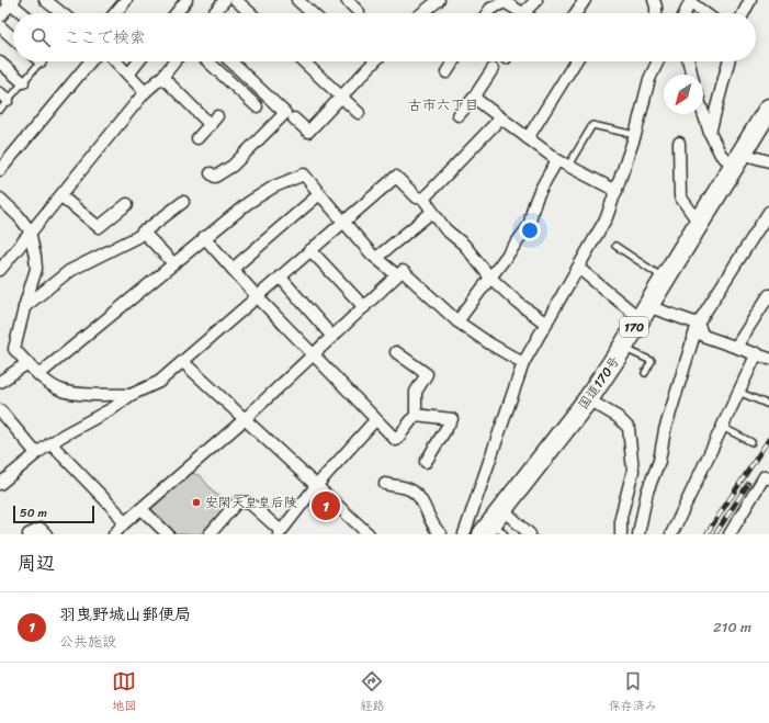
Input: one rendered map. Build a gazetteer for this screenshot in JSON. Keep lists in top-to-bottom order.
{
  "streets": {
    "highway": ["170", "国道170号"]
  },
  "districts": ["古市六丁目"],
  "places": ["安閑天皇皇后陵"],
  "scale_bar": "50 m",
  "north": "bottom left",
  "page": {
    "search": "ここで検索",
    "pins": "1",
    "scale": "50 m",
    "heading": "周辺",
    "list": [
      {
        "mark": "1",
        "name": "羽曳野城山郵便局",
        "note": "公共施設",
        "value": "210 m"
      }
    ],
    "nav": ["地図", "経路", "保存済み"]
  }
}
